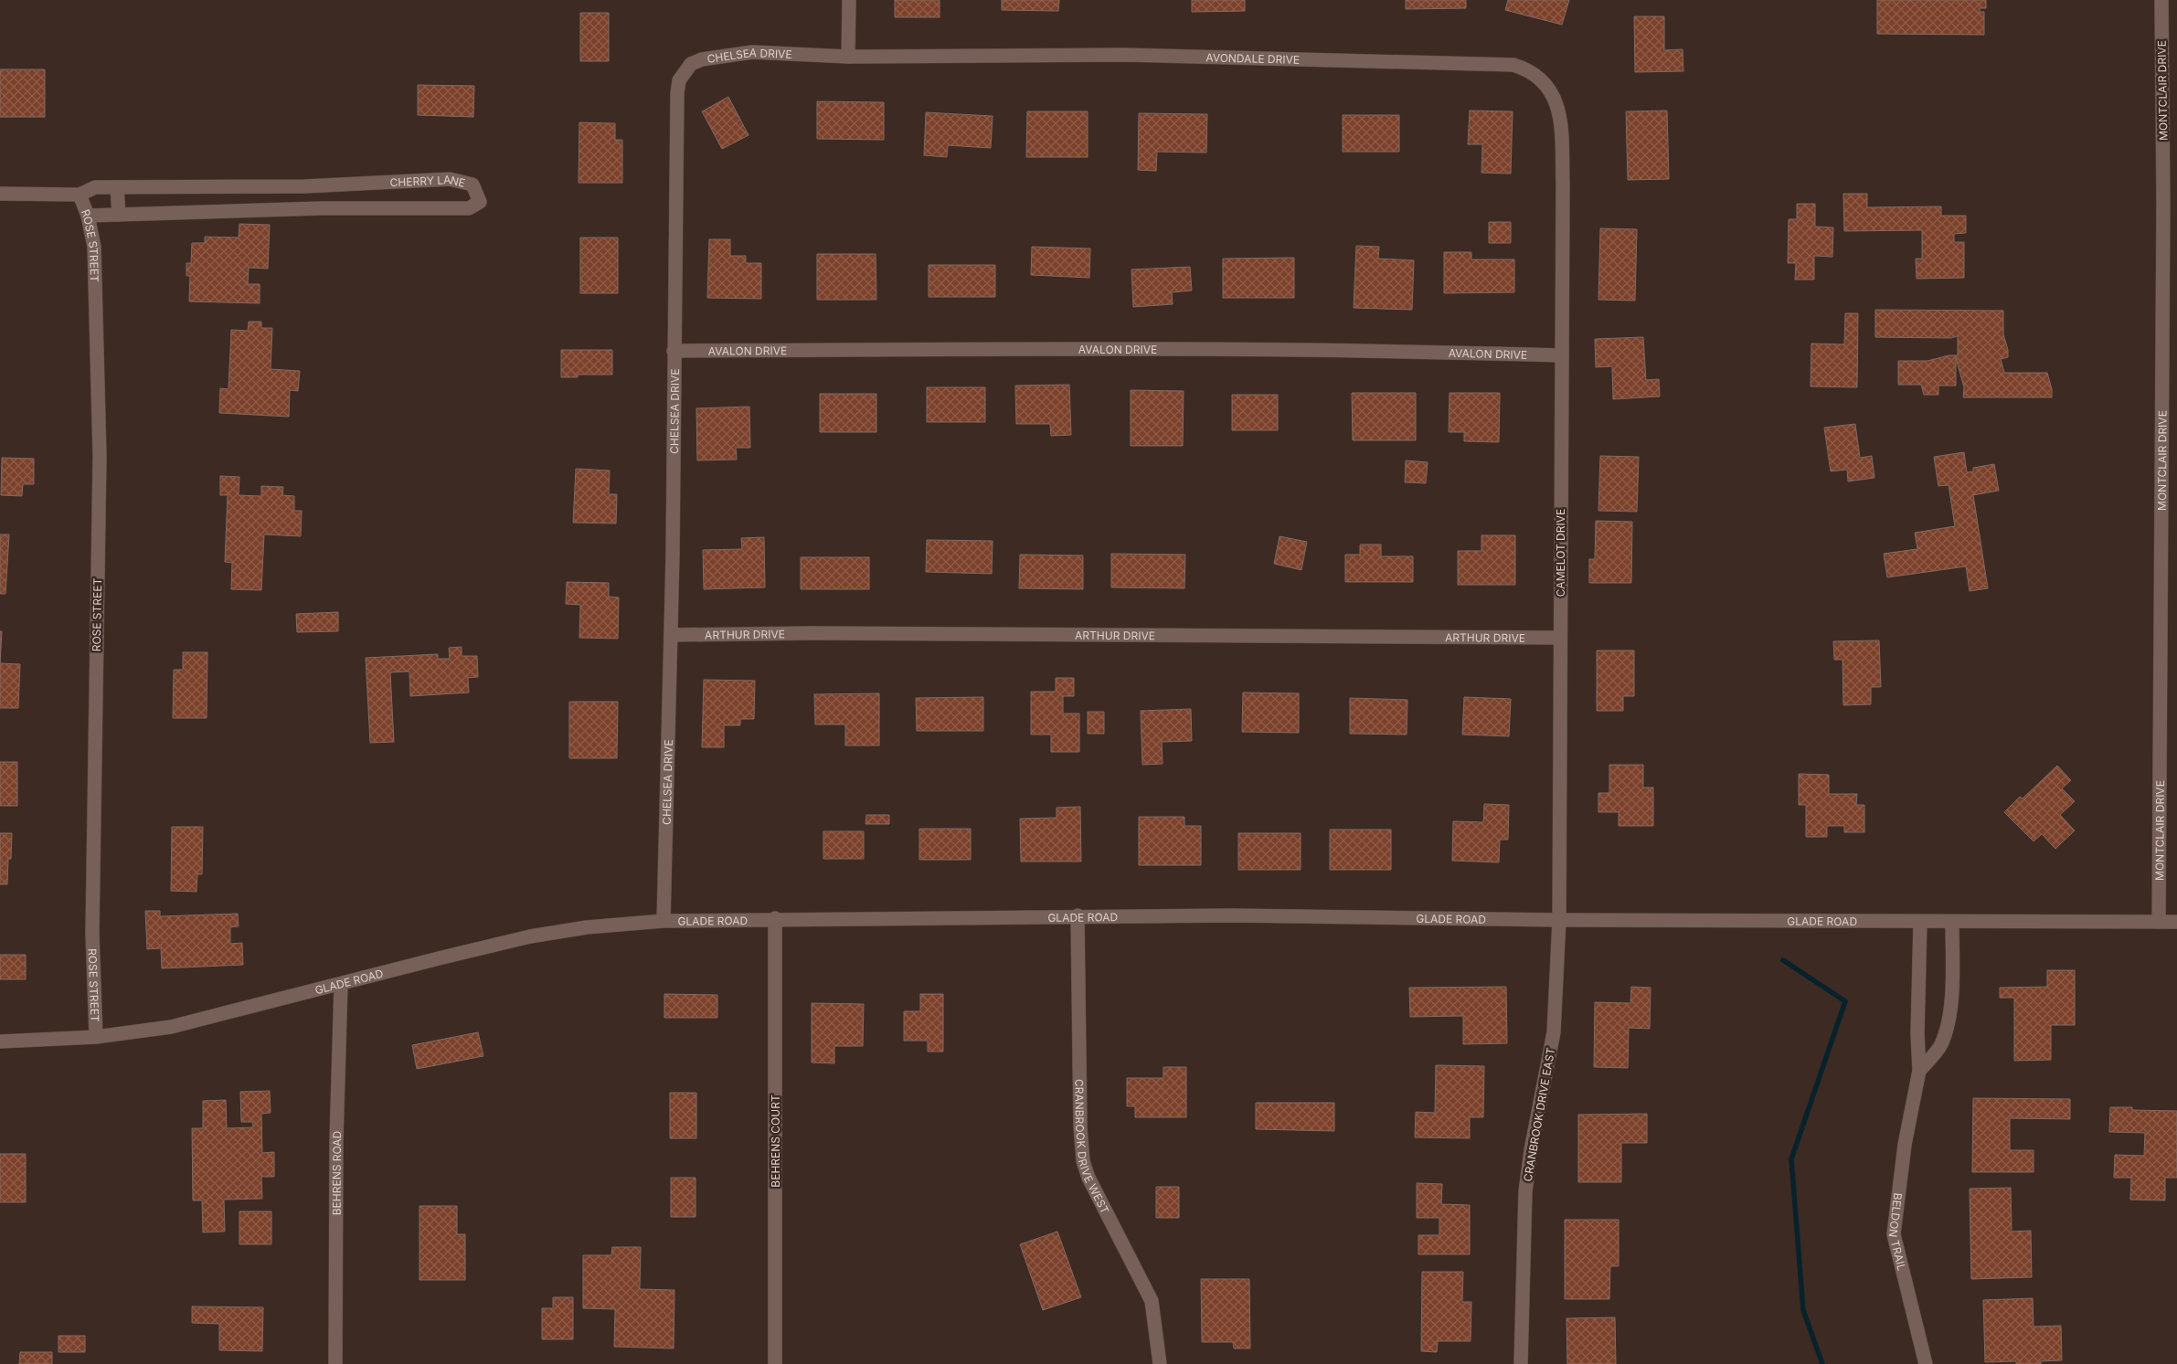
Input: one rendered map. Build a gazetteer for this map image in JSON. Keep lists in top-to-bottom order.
{
  "streets": {
    "street": [
      "CHELSEA DRIVE",
      "AVONDALE DRIVE",
      "MONTCLAIR DRIVE",
      "CHERRY LANE",
      "ROSE STREET",
      "AVALON DRIVE",
      "CAMELOT DRIVE",
      "ARTHUR DRIVE",
      "GLADE ROAD",
      "CRANBROOK DRIVE EAST",
      "BEHRENS COURT",
      "CRANBROOK DRIVE WEST",
      "BEHRENS ROAD",
      "BELDON TRAIL"
    ]
  },
  "crossings": [
    ["CHELSEA DRIVE", "AVONDALE DRIVE"],
    ["CHELSEA DRIVE", "AVALON DRIVE"],
    ["CHELSEA DRIVE", "ARTHUR DRIVE"],
    ["CHELSEA DRIVE", "GLADE ROAD"],
    ["AVONDALE DRIVE", "CAMELOT DRIVE"],
    ["MONTCLAIR DRIVE", "GLADE ROAD"],
    ["CHERRY LANE", "ROSE STREET"],
    ["ROSE STREET", "GLADE ROAD"],
    ["AVALON DRIVE", "CAMELOT DRIVE"],
    ["CAMELOT DRIVE", "ARTHUR DRIVE"],
    ["CAMELOT DRIVE", "GLADE ROAD"],
    ["CAMELOT DRIVE", "CRANBROOK DRIVE EAST"],
    ["GLADE ROAD", "CRANBROOK DRIVE EAST"],
    ["GLADE ROAD", "BEHRENS COURT"],
    ["GLADE ROAD", "CRANBROOK DRIVE WEST"],
    ["GLADE ROAD", "BEHRENS ROAD"],
    ["GLADE ROAD", "BELDON TRAIL"]
  ]
}
